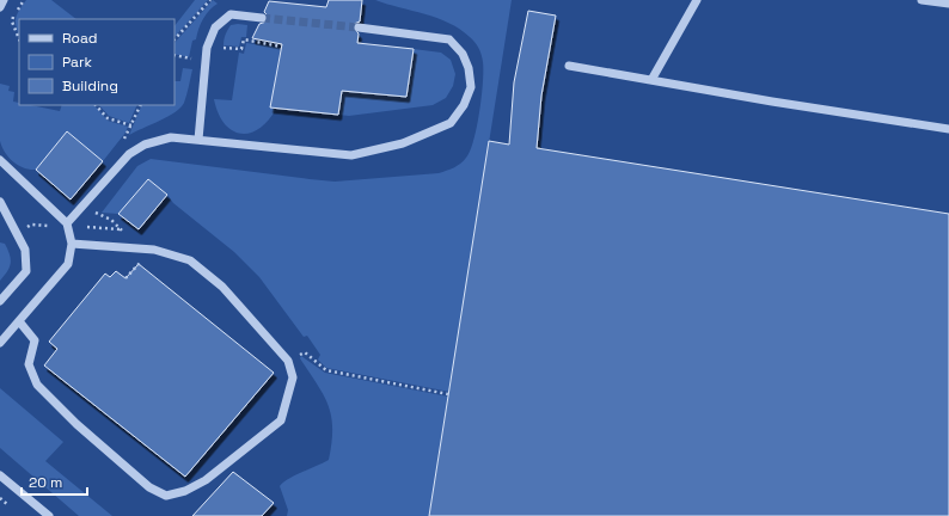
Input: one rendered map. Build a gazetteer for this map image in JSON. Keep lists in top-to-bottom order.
{
  "legend": ["Road", "Park", "Building"],
  "scale_bar": "20 m"
}
